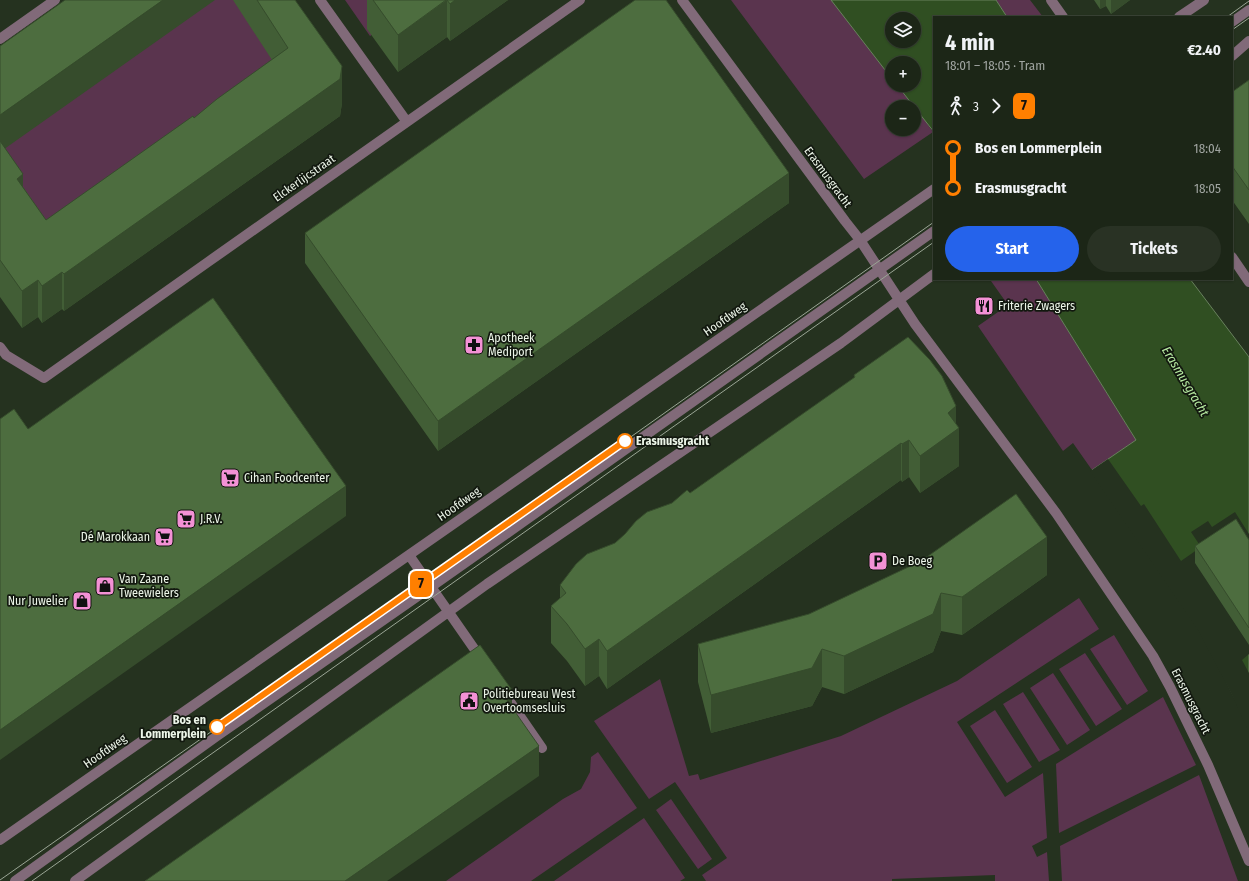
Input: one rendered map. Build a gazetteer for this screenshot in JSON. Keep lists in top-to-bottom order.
{
  "streets": {
    "street": ["Erasmusgracht", "Elckerlijcstraat", "Hoofdweg"]
  },
  "crossings": [
    ["Erasmusgracht", "Hoofdweg"]
  ],
  "water": ["Erasmusgracht"],
  "places": {
    "restaurant": ["Friterie Zwagers"],
    "pharmacy": ["Apotheek Mediport"],
    "other": ["Erasmusgracht", "Bos en Lommerplein"],
    "supermarket": ["Cihan Foodcenter", "J.R.V.", "Dé Marokkaan"],
    "parking": ["De Boeg"],
    "shop": ["Van Zaane Tweewielers", "Nur Juwelier"],
    "public building": ["Politiebureau West Overtoomsesluis"]
  },
  "lines": ["tram line 7"],
  "page": {
    "on_map": "7",
    "map_buttons": ["+", "−"],
    "heading": ["4 min", "18:01 – 18:05 · Tram", "€2.40"],
    "legs": ["3", "7"],
    "list": [
      {
        "name": "Bos en Lommerplein",
        "value": "18:04"
      },
      {
        "name": "Erasmusgracht",
        "value": "18:05"
      }
    ],
    "buttons": ["Start", "Tickets"]
  }
}
